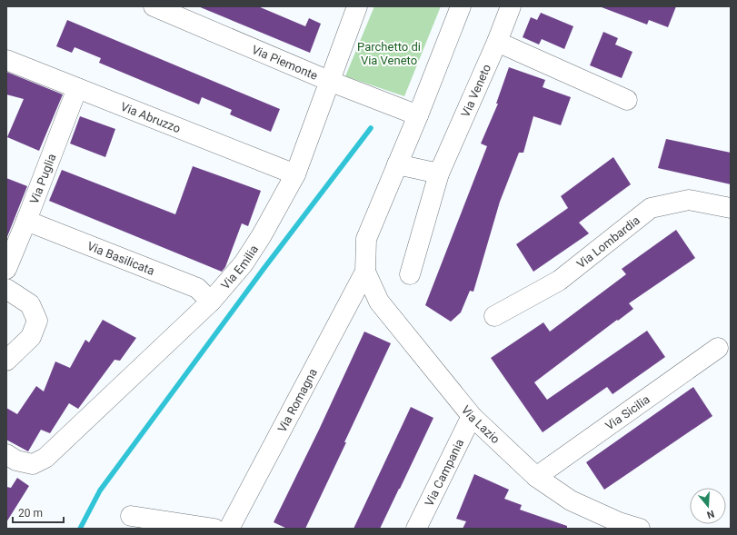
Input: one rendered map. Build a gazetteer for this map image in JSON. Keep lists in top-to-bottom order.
{
  "streets": {
    "street": [
      "Via Piemonte",
      "Via Veneto",
      "Via Abruzzo",
      "Via Puglia",
      "Via Lombardia",
      "Via Basilicata",
      "Via Emilia",
      "Via Romagna",
      "Via Sicilia",
      "Via Lazio",
      "Via Campania"
    ]
  },
  "crossings": [
    ["Via Piemonte", "Via Emilia"],
    ["Via Abruzzo", "Via Puglia"],
    ["Via Abruzzo", "Via Emilia"],
    ["Via Puglia", "Via Basilicata"],
    ["Via Basilicata", "Via Emilia"],
    ["Via Romagna", "Via Lazio"],
    ["Via Sicilia", "Via Lazio"],
    ["Via Lazio", "Via Campania"]
  ],
  "parks": ["Parchetto di Via Veneto"],
  "scale_bar": "20 m",
  "north": "bottom"
}
